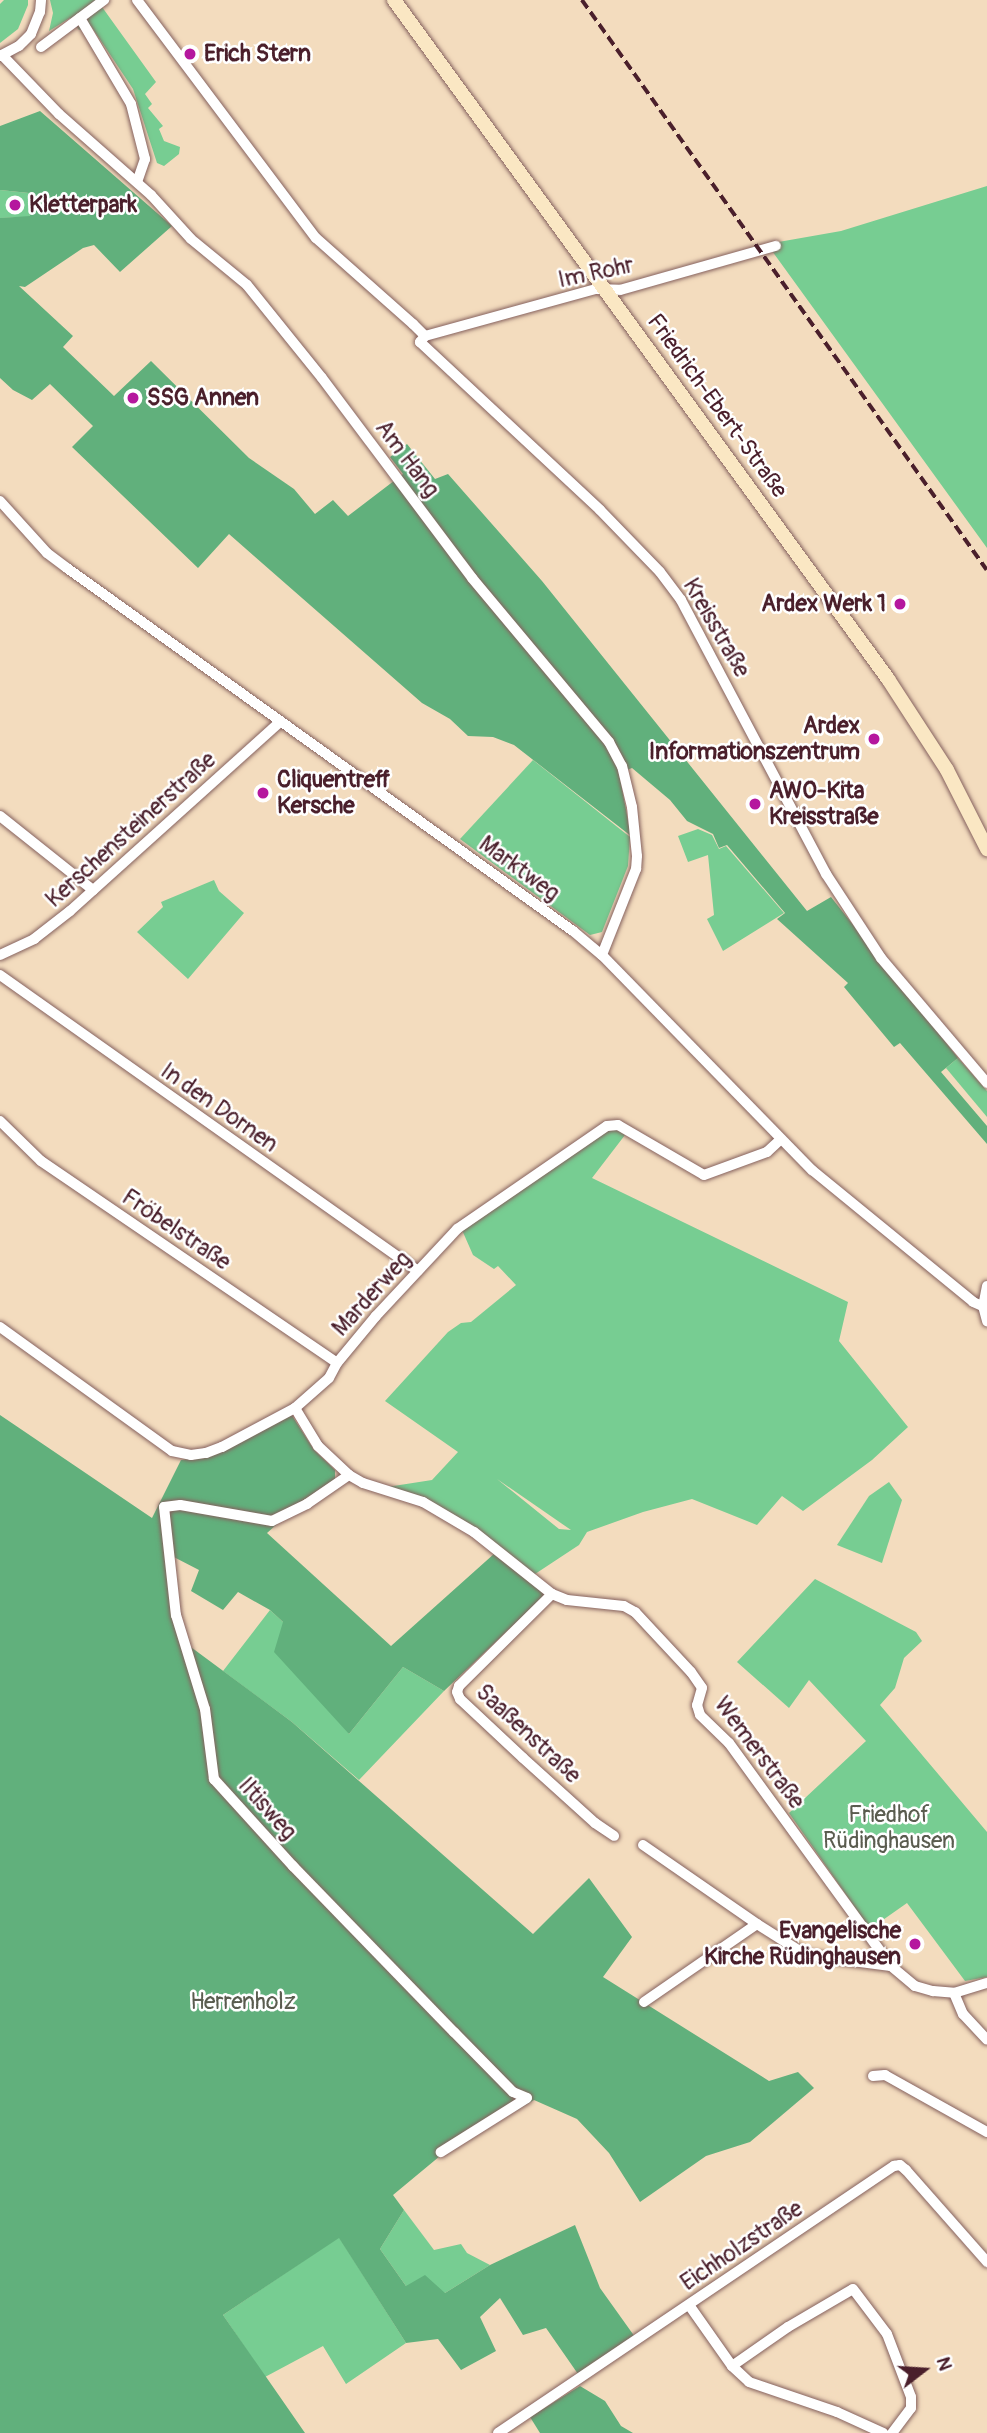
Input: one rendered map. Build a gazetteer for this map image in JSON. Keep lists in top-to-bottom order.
{
  "streets": {
    "street": [
      "Im Rohr",
      "Friedrich-Ebert-Straße",
      "Am Hang",
      "Kreisstraße",
      "Kerschensteinerstraße",
      "Marktweg",
      "In den Dornen",
      "Fröbelstraße",
      "Marderweg",
      "Saaßenstraße",
      "Wemerstraße",
      "Iltisweg",
      "Eichholzstraße"
    ]
  },
  "crossings": [
    ["Im Rohr", "Friedrich-Ebert-Straße"],
    ["Im Rohr", "Kreisstraße"],
    ["Am Hang", "Marktweg"],
    ["Kerschensteinerstraße", "Marktweg"],
    ["Marktweg", "Marderweg"],
    ["In den Dornen", "Marderweg"],
    ["Fröbelstraße", "Marderweg"],
    ["Marderweg", "Wemerstraße"],
    ["Saaßenstraße", "Wemerstraße"],
    ["Wemerstraße", "Iltisweg"]
  ],
  "parks": ["Friedhof Rüdinghausen", "Herrenholz"],
  "places": [
    "Erich Stern",
    "Kletterpark",
    "SSG Annen",
    "Ardex Werk 1",
    "Ardex Informationszentrum",
    "Cliquentreff Kersche",
    "AWO-Kita Kreisstraße",
    "Evangelische Kirche Rüdinghausen"
  ],
  "north": "right"
}
